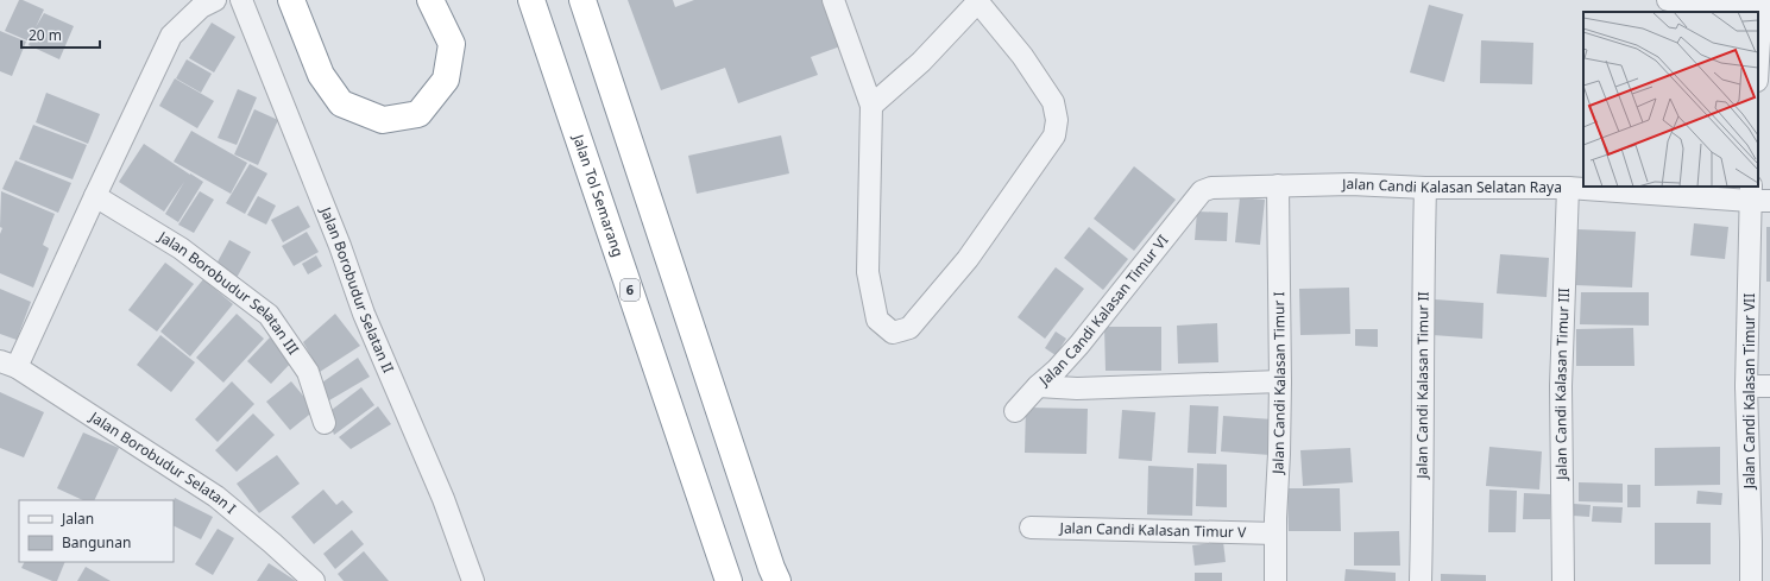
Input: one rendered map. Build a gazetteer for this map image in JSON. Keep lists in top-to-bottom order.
{
  "streets": {
    "highway": ["Jalan Tol Semarang", "6"],
    "street": [
      "Jalan Candi Kalasan Selatan Raya",
      "Jalan Borobudur Selatan II",
      "Jalan Borobudur Selatan III",
      "Jalan Candi Kalasan Timur VI",
      "Jalan Candi Kalasan Timur I",
      "Jalan Candi Kalasan Timur III",
      "Jalan Candi Kalasan Timur II",
      "Jalan Candi Kalasan Timur VII",
      "Jalan Borobudur Selatan I",
      "Jalan Candi Kalasan Timur V"
    ]
  },
  "crossings": [
    ["Jalan Candi Kalasan Selatan Raya", "Jalan Candi Kalasan Timur VI"],
    ["Jalan Candi Kalasan Selatan Raya", "Jalan Candi Kalasan Timur I"],
    ["Jalan Candi Kalasan Selatan Raya", "Jalan Candi Kalasan Timur III"],
    ["Jalan Candi Kalasan Selatan Raya", "Jalan Candi Kalasan Timur II"],
    ["Jalan Candi Kalasan Selatan Raya", "Jalan Candi Kalasan Timur VII"],
    ["Jalan Candi Kalasan Timur VI", "Jalan Candi Kalasan Timur I"],
    ["Jalan Candi Kalasan Timur I", "Jalan Candi Kalasan Timur V"]
  ],
  "legend": ["Jalan", "Bangunan"],
  "scale_bar": "20 m"
}
